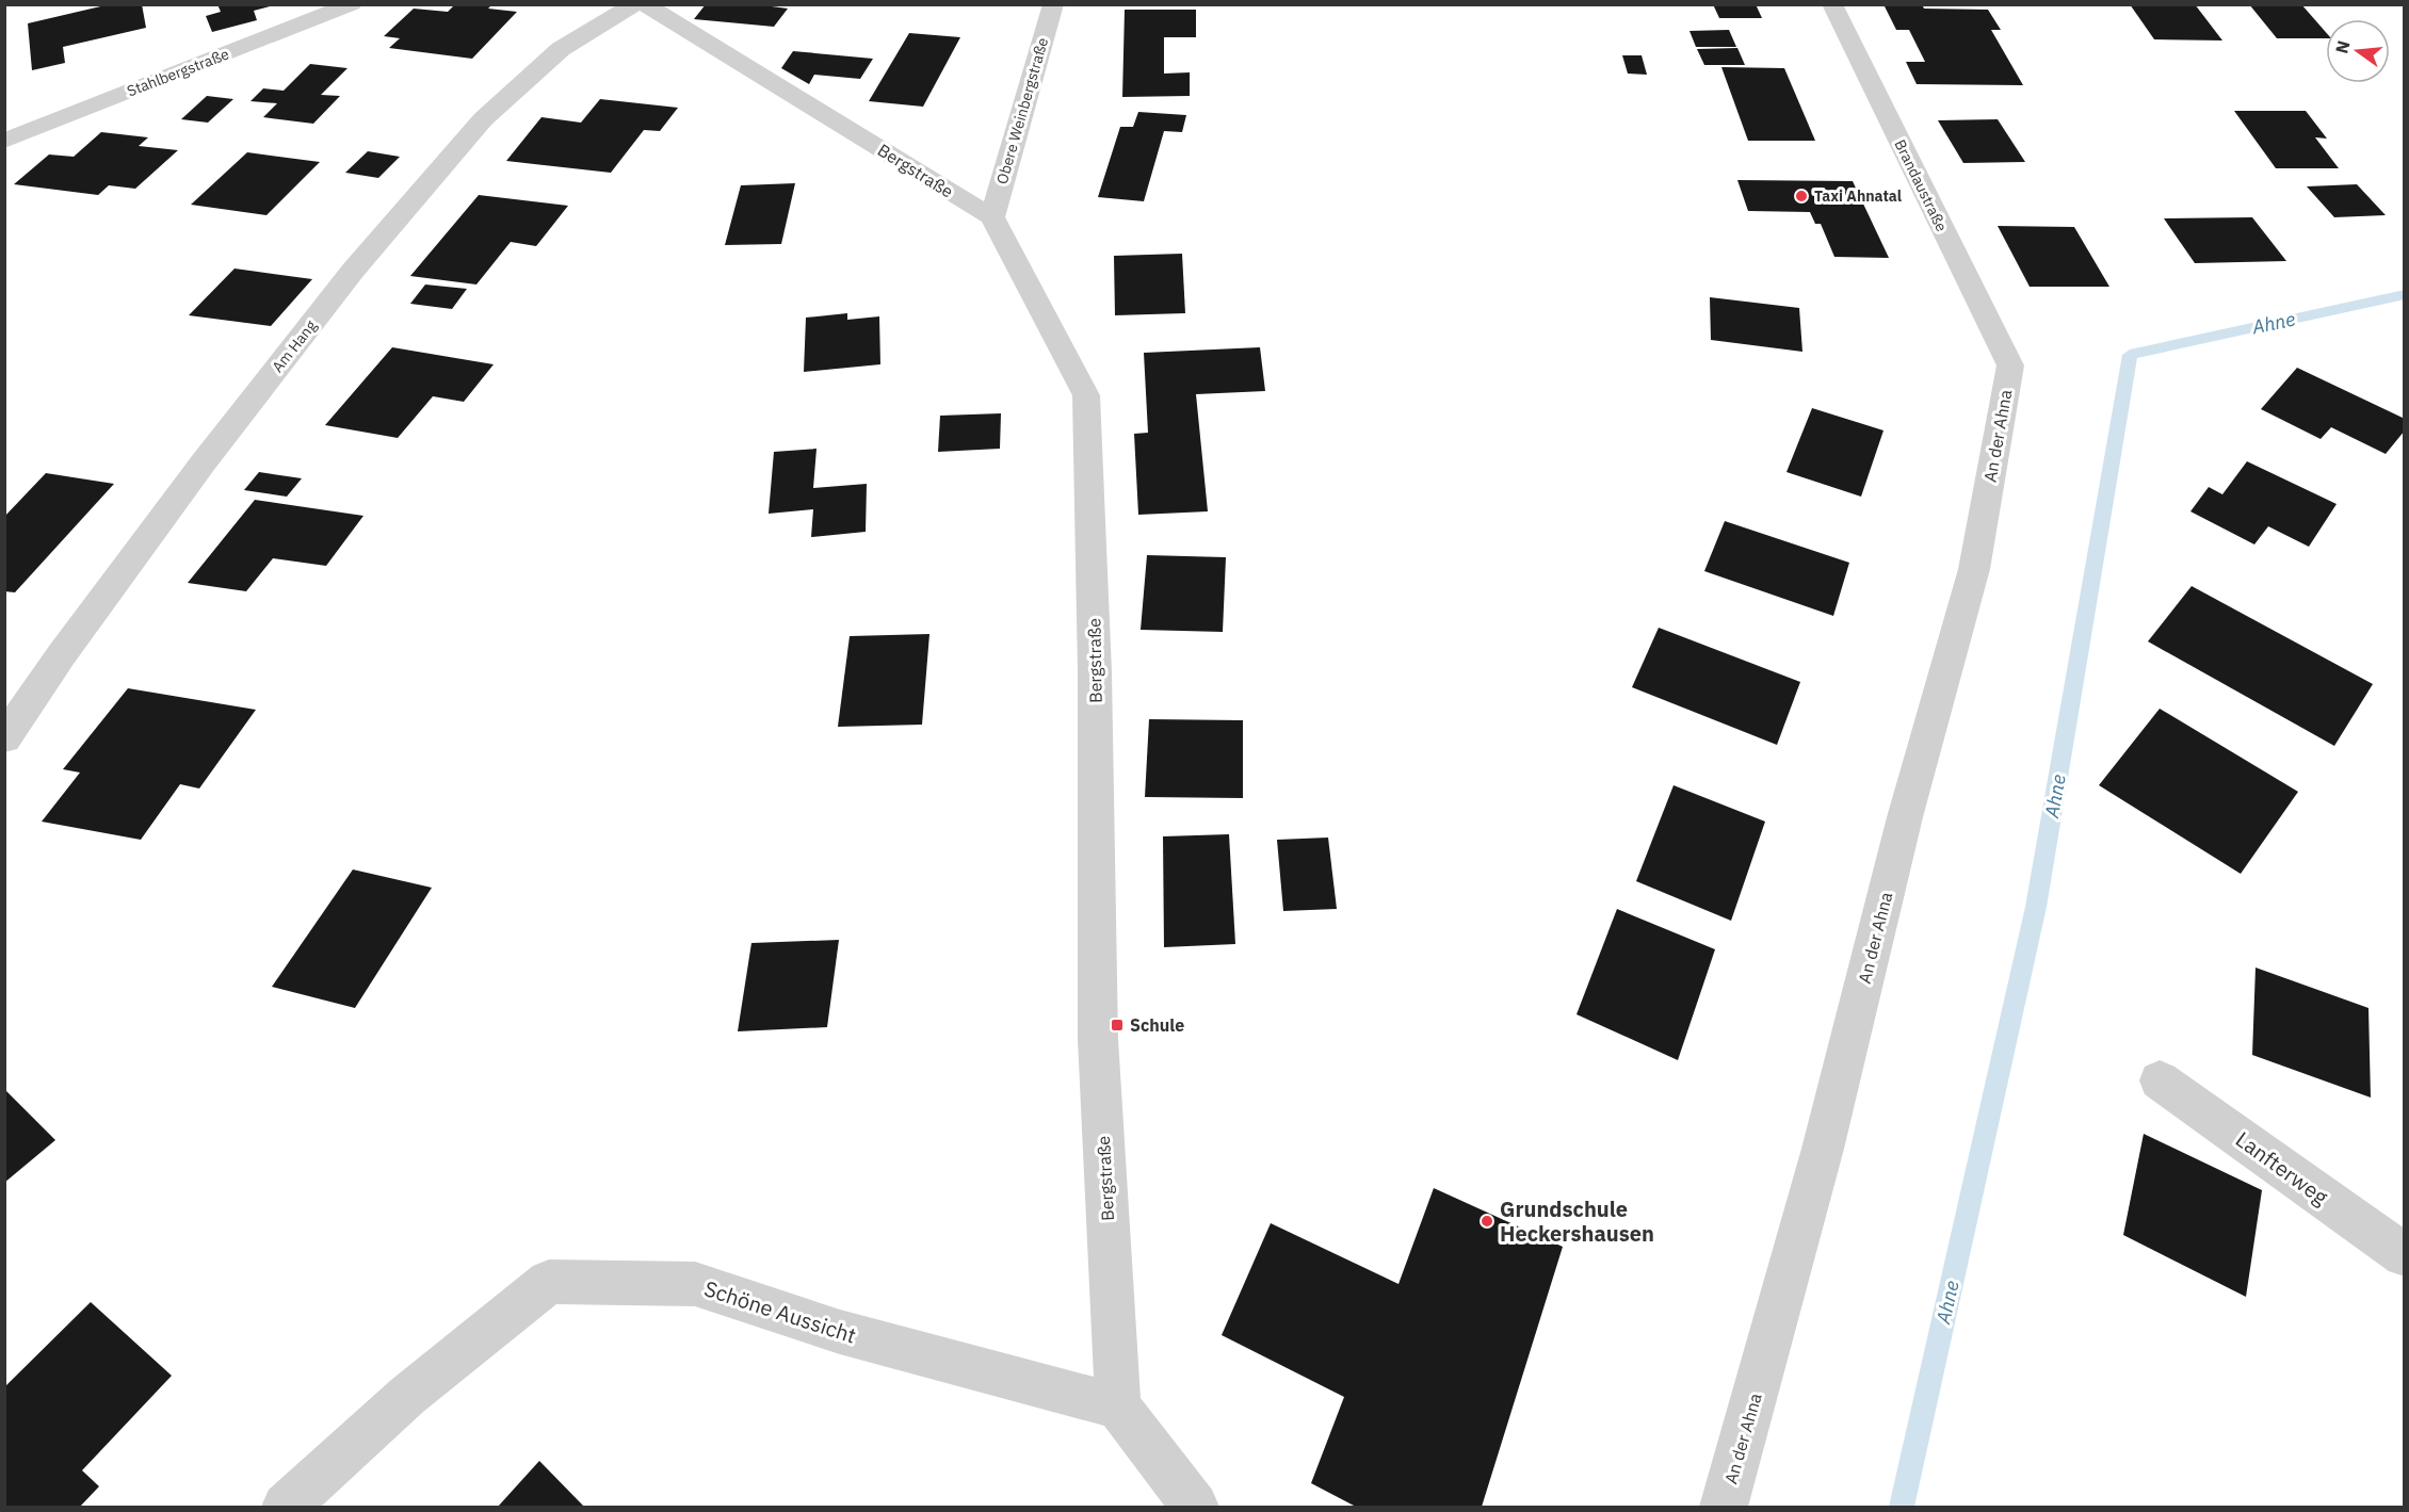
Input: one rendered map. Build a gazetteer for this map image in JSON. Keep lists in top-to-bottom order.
{
  "streets": {
    "street": [
      "Stahlbergstraße",
      "Obere Weinbergstraße",
      "Bergstraße",
      "Brandaustraße",
      "Am Hang",
      "An der Ahna",
      "Lanfterweg",
      "Schöne Aussicht"
    ]
  },
  "crossings": [
    ["Obere Weinbergstraße", "Bergstraße"],
    ["Bergstraße", "Schöne Aussicht"],
    ["Brandaustraße", "An der Ahna"]
  ],
  "water": ["Ahne"],
  "places": {
    "other": ["Taxi Ahnatal", "Grundschule Heckershausen"],
    "transit": ["Schule"]
  },
  "north": "left"
}
